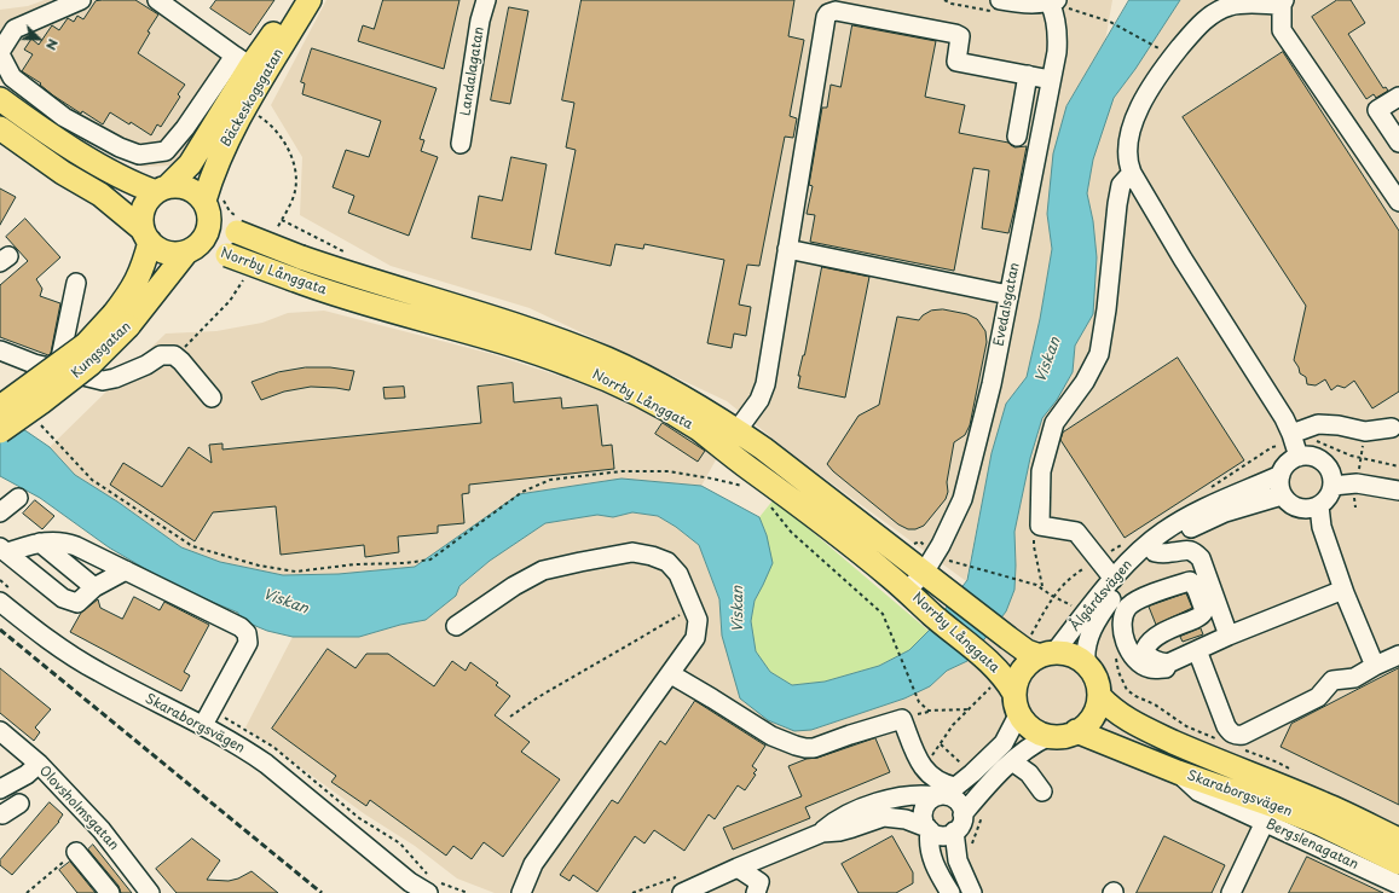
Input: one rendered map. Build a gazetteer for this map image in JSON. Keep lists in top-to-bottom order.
{
  "streets": {
    "main road": [
      "Bäckeskogsgatan",
      "Norrby Långgata",
      "Kungsgatan",
      "Skaraborgsvägen"
    ],
    "street": [
      "Landalagatan",
      "Evedalsgatan",
      "Ålgårdsvägen",
      "Olovsholmsgatan",
      "Bergslenagatan"
    ]
  },
  "crossings": [
    ["Bäckeskogsgatan", "Norrby Långgata"],
    ["Bäckeskogsgatan", "Kungsgatan"],
    ["Norrby Långgata", "Evedalsgatan"],
    ["Norrby Långgata", "Kungsgatan"],
    ["Norrby Långgata", "Ålgårdsvägen"],
    ["Norrby Långgata", "Skaraborgsvägen"],
    ["Ålgårdsvägen", "Skaraborgsvägen"],
    ["Skaraborgsvägen", "Bergslenagatan"]
  ],
  "water": ["Viskan"],
  "north": "bottom right"
}
